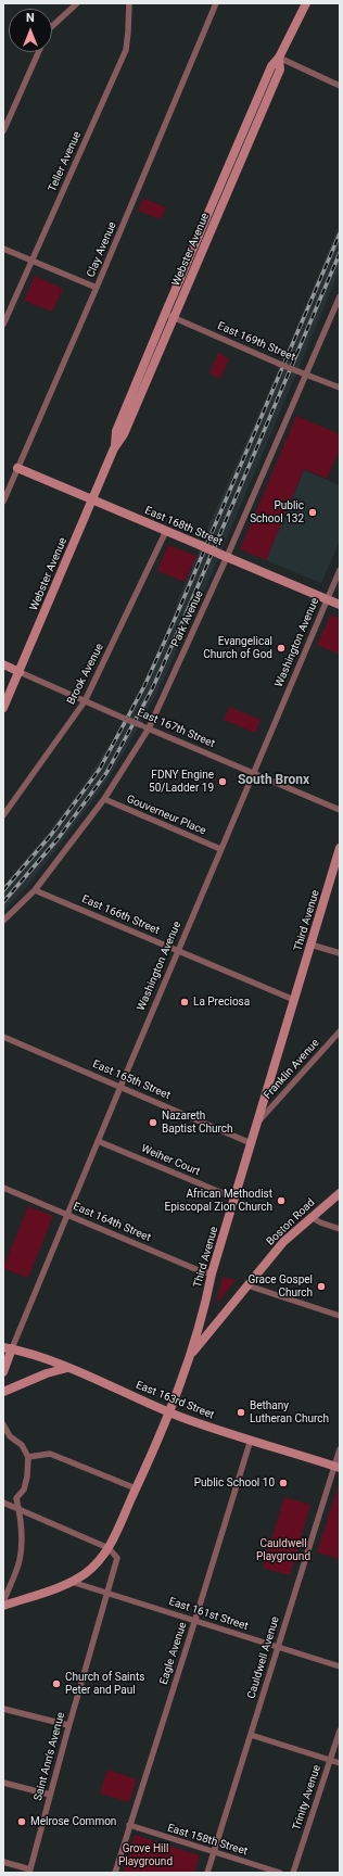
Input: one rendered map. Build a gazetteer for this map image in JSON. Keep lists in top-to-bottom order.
{
  "streets": {
    "main road": [
      "Webster Avenue",
      "East 168th Street",
      "Washington Avenue",
      "East 167th Street",
      "Third Avenue",
      "Boston Road",
      "East 163rd Street"
    ],
    "street": [
      "Teller Avenue",
      "Clay Avenue",
      "East 169th Street",
      "Park Avenue",
      "Brook Avenue",
      "Gouverneur Place",
      "East 166th Street",
      "Franklin Avenue",
      "East 165th Street",
      "Weiher Court",
      "East 164th Street",
      "East 161st Street",
      "Eagle Avenue",
      "Cauldwell Avenue",
      "Saint Ann's Avenue",
      "Trinity Avenue",
      "East 158th Street"
    ]
  },
  "crossings": [
    ["Clay Avenue", "East 168th Street"],
    ["Webster Avenue", "East 169th Street"],
    ["Webster Avenue", "East 168th Street"],
    ["Webster Avenue", "East 167th Street"],
    ["East 169th Street", "Park Avenue"],
    ["East 168th Street", "Park Avenue"],
    ["East 168th Street", "Washington Avenue"],
    ["East 168th Street", "Brook Avenue"],
    ["Park Avenue", "East 167th Street"],
    ["Park Avenue", "Gouverneur Place"],
    ["Park Avenue", "East 166th Street"],
    ["Washington Avenue", "East 167th Street"],
    ["Washington Avenue", "Gouverneur Place"],
    ["Washington Avenue", "East 166th Street"],
    ["Washington Avenue", "East 165th Street"],
    ["Washington Avenue", "Weiher Court"],
    ["Washington Avenue", "East 164th Street"],
    ["Washington Avenue", "East 163rd Street"],
    ["Brook Avenue", "East 167th Street"],
    ["East 166th Street", "Third Avenue"],
    ["Third Avenue", "Franklin Avenue"],
    ["Third Avenue", "East 165th Street"],
    ["Third Avenue", "Weiher Court"],
    ["Third Avenue", "East 164th Street"],
    ["Third Avenue", "Boston Road"],
    ["Third Avenue", "East 163rd Street"],
    ["Third Avenue", "East 161st Street"],
    ["Third Avenue", "Saint Ann's Avenue"],
    ["East 163rd Street", "Eagle Avenue"],
    ["East 163rd Street", "Cauldwell Avenue"],
    ["East 161st Street", "Cauldwell Avenue"],
    ["East 161st Street", "Saint Ann's Avenue"],
    ["Eagle Avenue", "East 158th Street"],
    ["Cauldwell Avenue", "East 158th Street"]
  ],
  "districts": ["South Bronx"],
  "parks": ["Cauldwell Playground", "Grove Hill Playground"],
  "places": [
    "Public School 132",
    "Evangelical Church of God",
    "FDNY Engine 50/Ladder 19",
    "La Preciosa",
    "Nazareth Baptist Church",
    "African Methodist Episcopal Zion Church",
    "Grace Gospel Church",
    "Bethany Lutheran Church",
    "Public School 10",
    "Church of Saints Peter and Paul",
    "Melrose Common"
  ],
  "north": "top"
}
